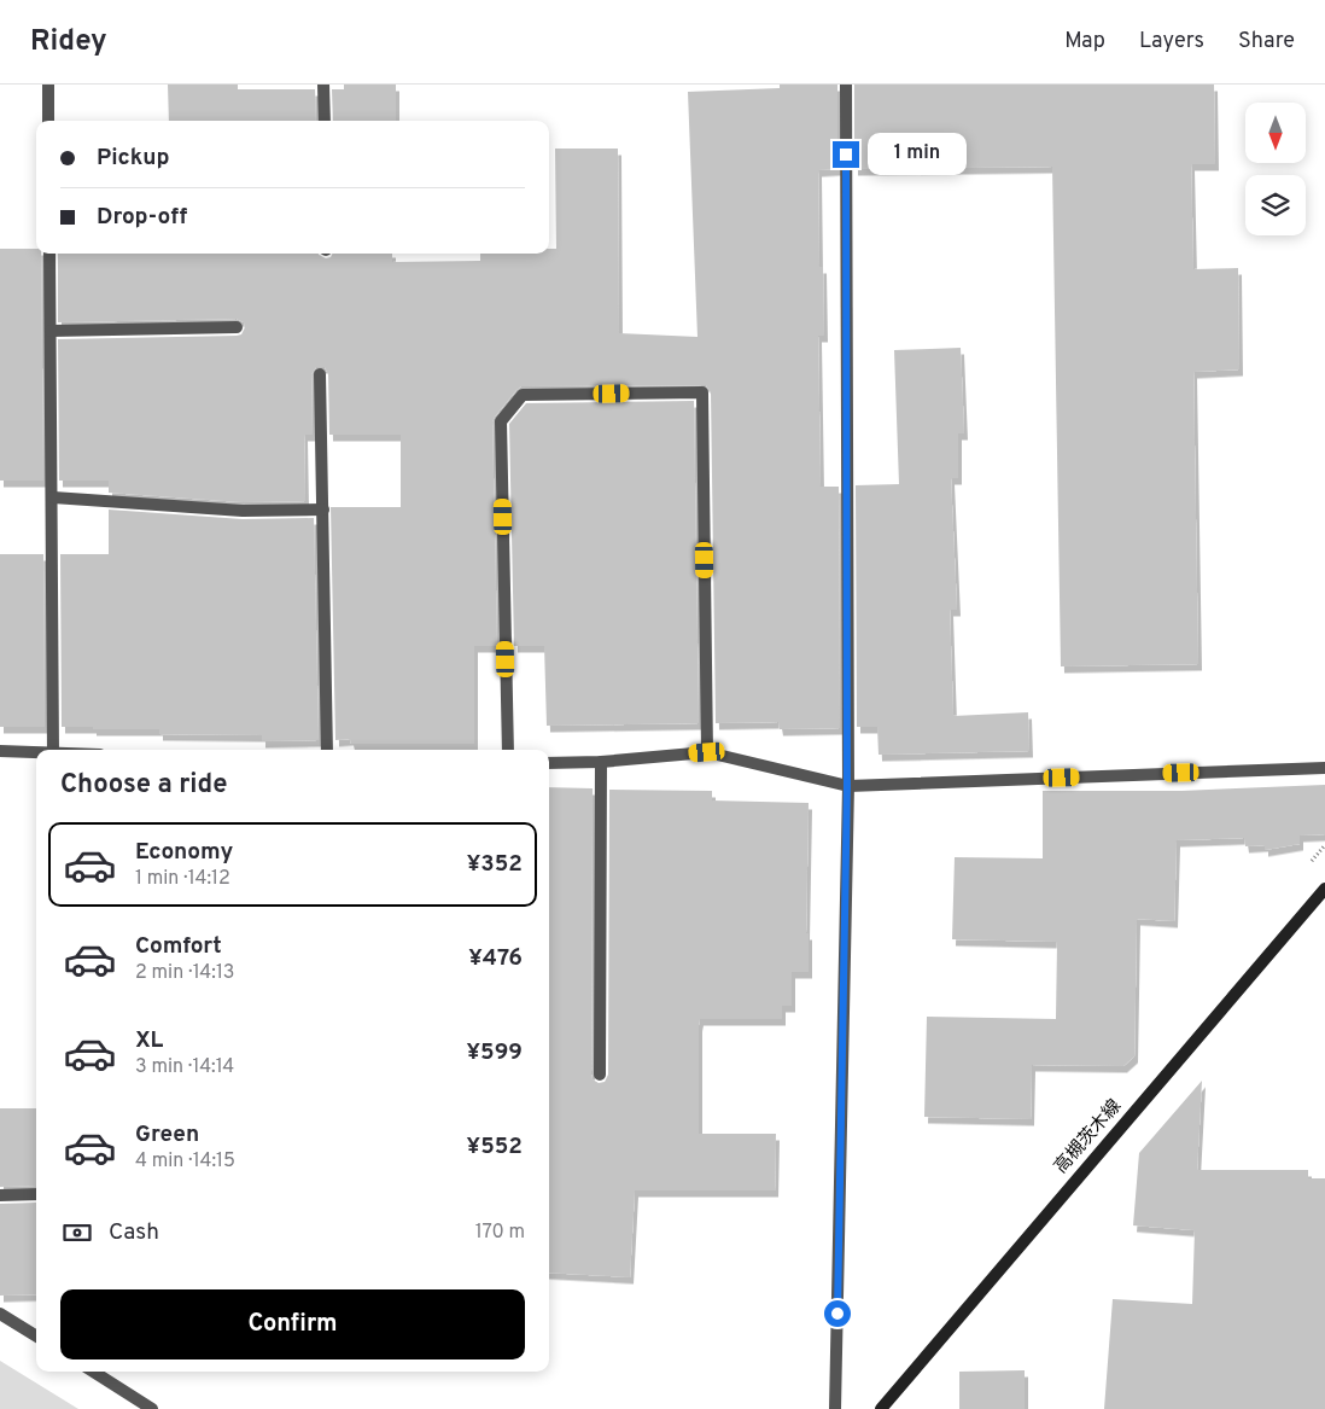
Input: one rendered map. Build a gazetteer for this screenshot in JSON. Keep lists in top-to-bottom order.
{
  "streets": {
    "main road": ["高槻茨木線"]
  },
  "north": "bottom",
  "page": {
    "header": "Ridey",
    "nav": ["Map", "Layers", "Share"],
    "banner": ["Pickup", "Drop-off"],
    "bubble": "1 min",
    "heading": "Choose a ride",
    "list": [
      {
        "name": "Economy",
        "note": "1 min · 14:12",
        "value": "¥352"
      },
      {
        "name": "Comfort",
        "note": "2 min · 14:13",
        "value": "¥476"
      },
      {
        "name": "XL",
        "note": "3 min · 14:14",
        "value": "¥599"
      },
      {
        "name": "Green",
        "note": "4 min · 14:15",
        "value": "¥552"
      }
    ],
    "pay": ["Cash", "170 m"],
    "buttons": "Confirm"
  }
}
